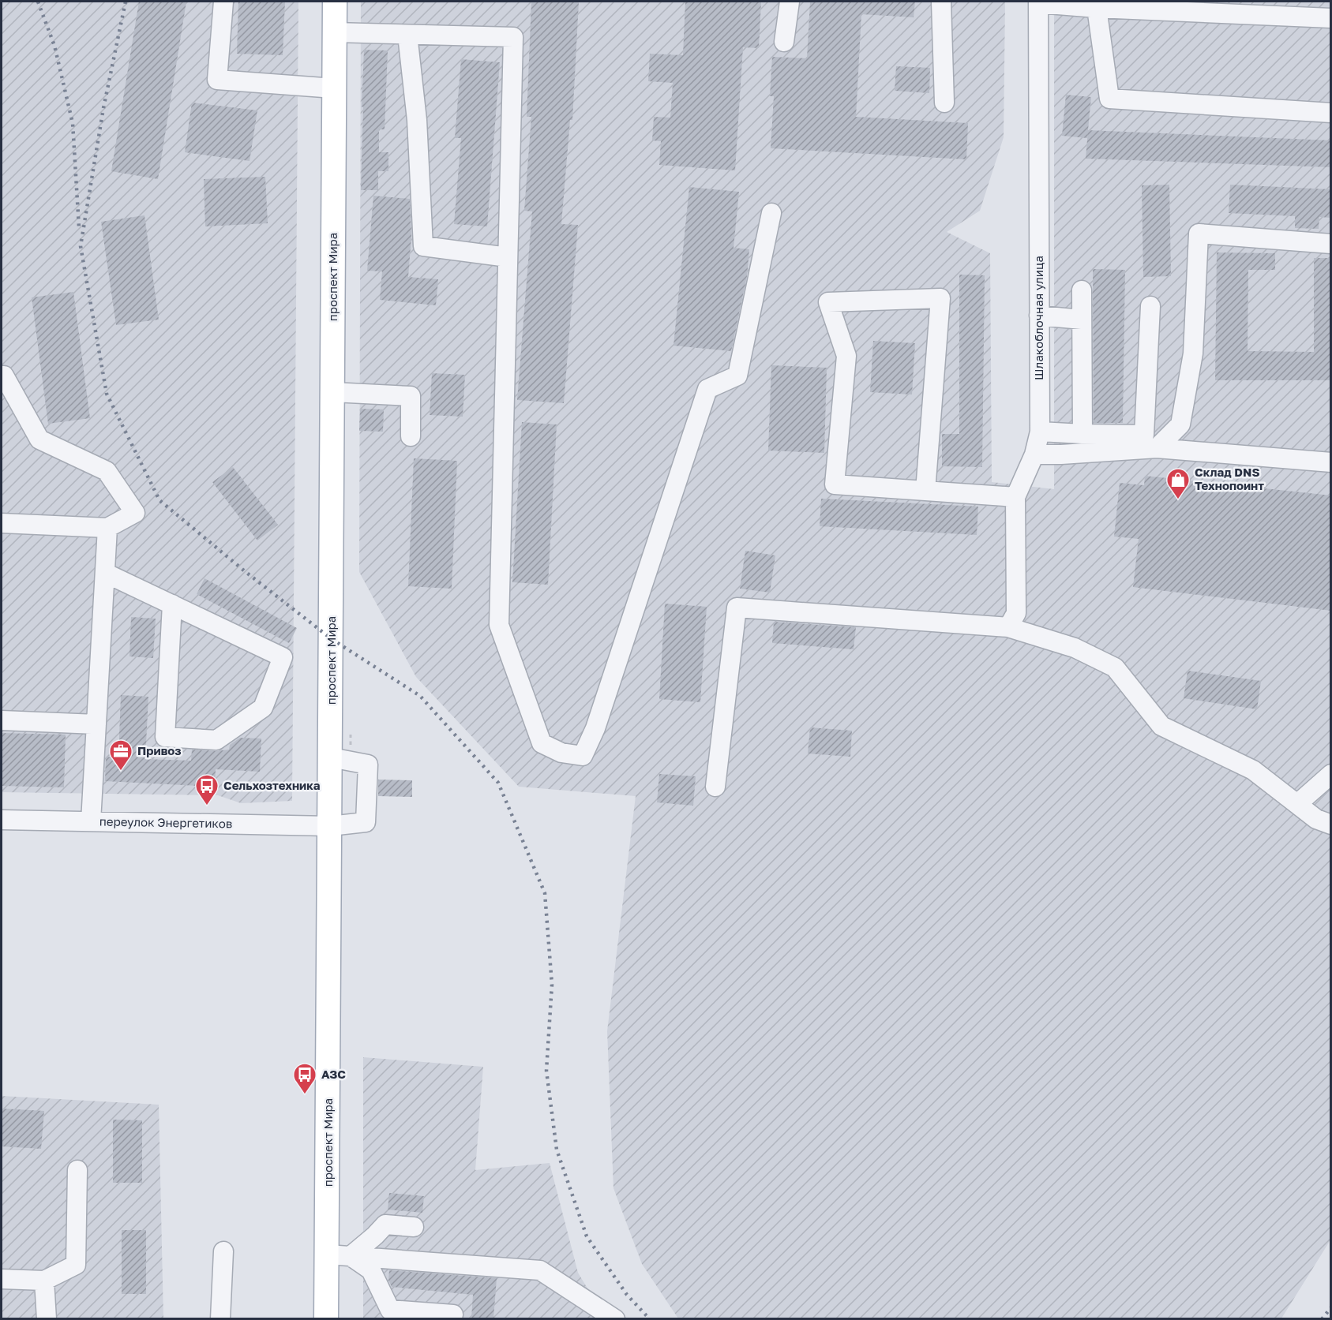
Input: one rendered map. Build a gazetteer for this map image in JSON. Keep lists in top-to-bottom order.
{
  "streets": {
    "main road": ["проспект Мира"],
    "street": ["Шлакоблочная улица", "переулок Энергетиков"]
  },
  "crossings": [
    ["проспект Мира", "переулок Энергетиков"]
  ],
  "places": {
    "shop": ["Склад DNS Технопоинт"],
    "office": ["Привоз"],
    "bus stop": ["Сельхозтехника", "АЗС"]
  }
}
